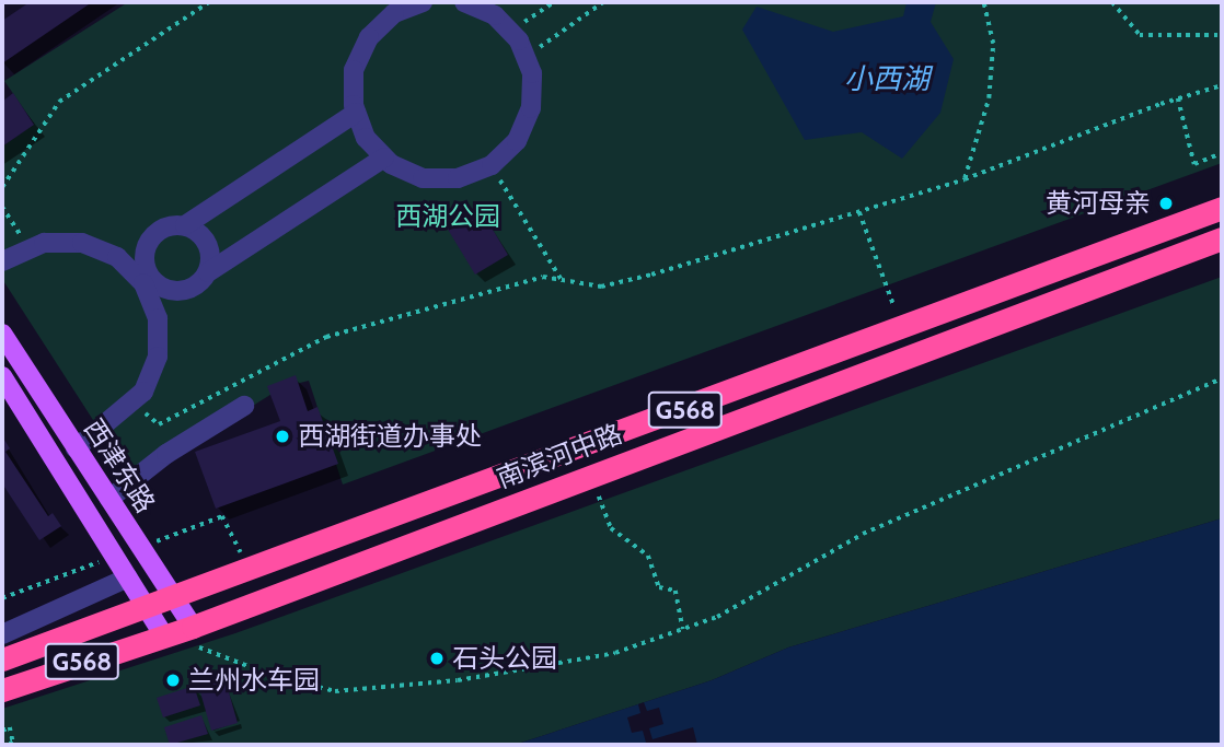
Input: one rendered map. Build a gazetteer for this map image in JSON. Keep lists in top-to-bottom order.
{
  "streets": {
    "highway": ["G568", "南滨河中路"],
    "main road": ["西津东路"]
  },
  "crossings": [
    ["南滨河中路", "西津东路"]
  ],
  "water": ["小西湖"],
  "parks": ["西湖公园"],
  "places": [
    "黄河母亲",
    "西湖街道办事处",
    "石头公园",
    "兰州水车园"
  ]
}
